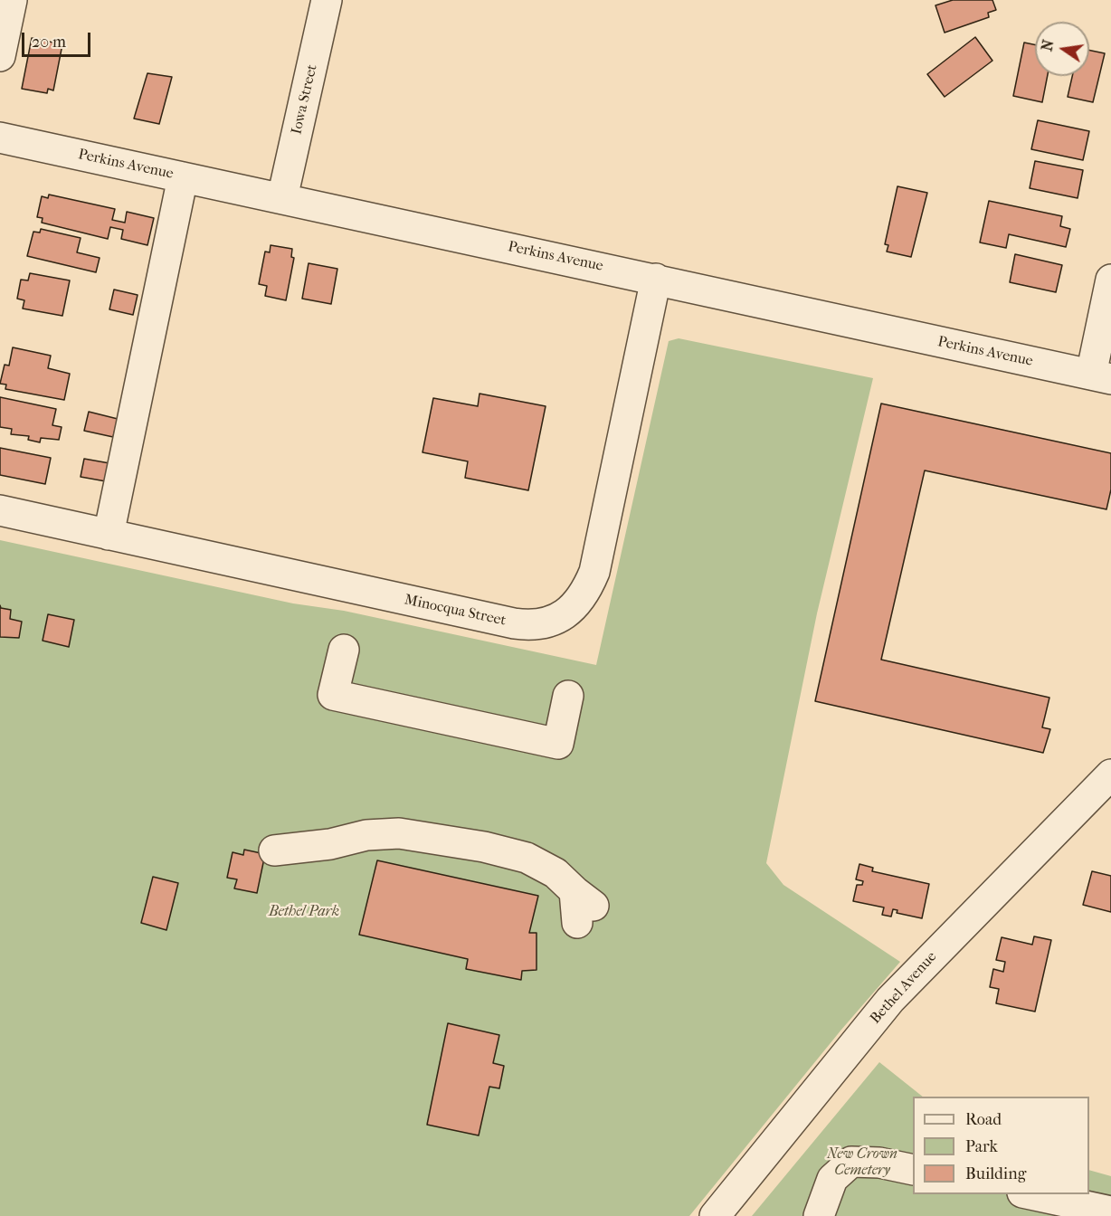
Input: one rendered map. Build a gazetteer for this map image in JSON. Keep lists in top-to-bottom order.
{
  "streets": {
    "street": [
      "Iowa Street",
      "Perkins Avenue",
      "Minocqua Street",
      "Bethel Avenue"
    ]
  },
  "crossings": [
    ["Iowa Street", "Perkins Avenue"],
    ["Perkins Avenue", "Minocqua Street"]
  ],
  "parks": ["Bethel Park", "New Crown Cemetery"],
  "legend": ["Road", "Park", "Building"],
  "scale_bar": "20 m",
  "north": "left"
}
